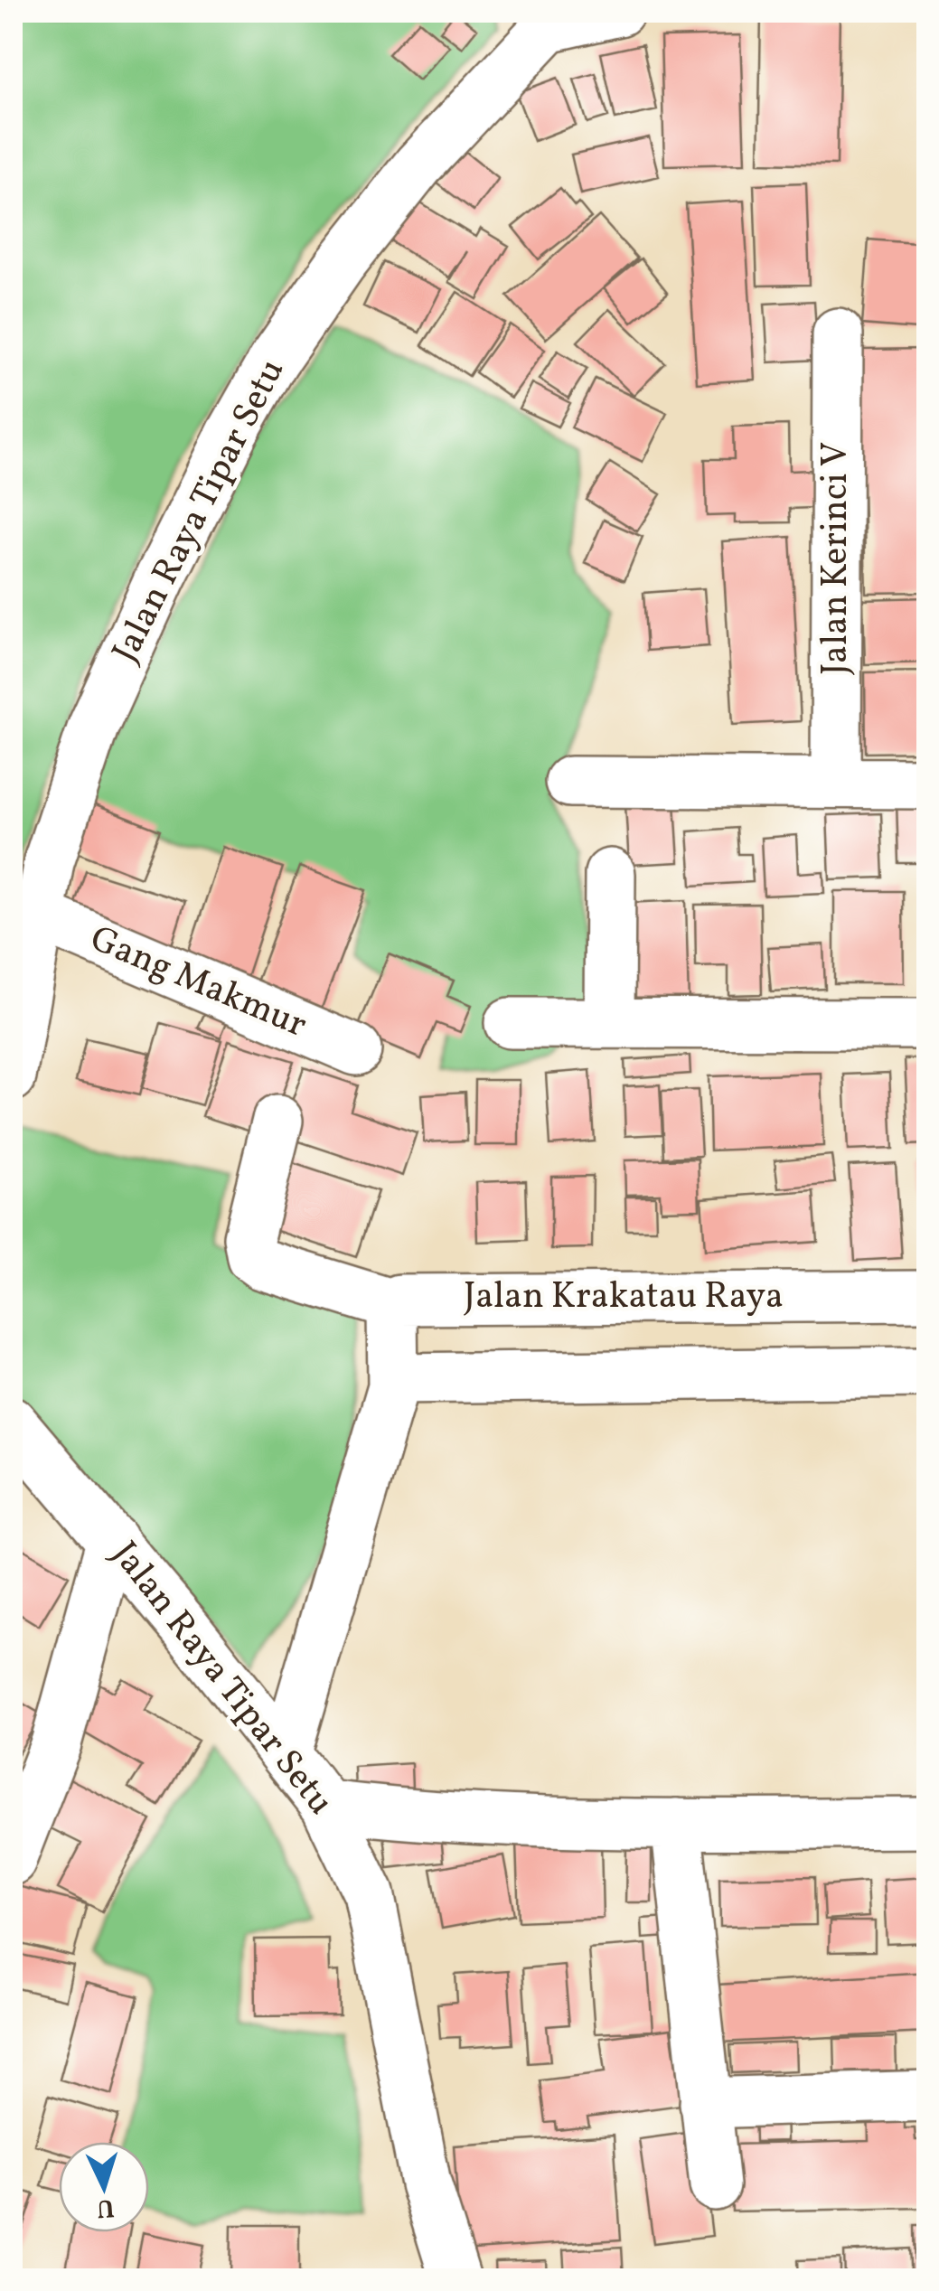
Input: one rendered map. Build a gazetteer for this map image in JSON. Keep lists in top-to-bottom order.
{
  "streets": {
    "street": [
      "Jalan Raya Tipar Setu",
      "Jalan Kerinci V",
      "Gang Makmur",
      "Jalan Krakatau Raya"
    ]
  },
  "crossings": [
    ["Jalan Raya Tipar Setu", "Gang Makmur"]
  ],
  "north": "bottom"
}
